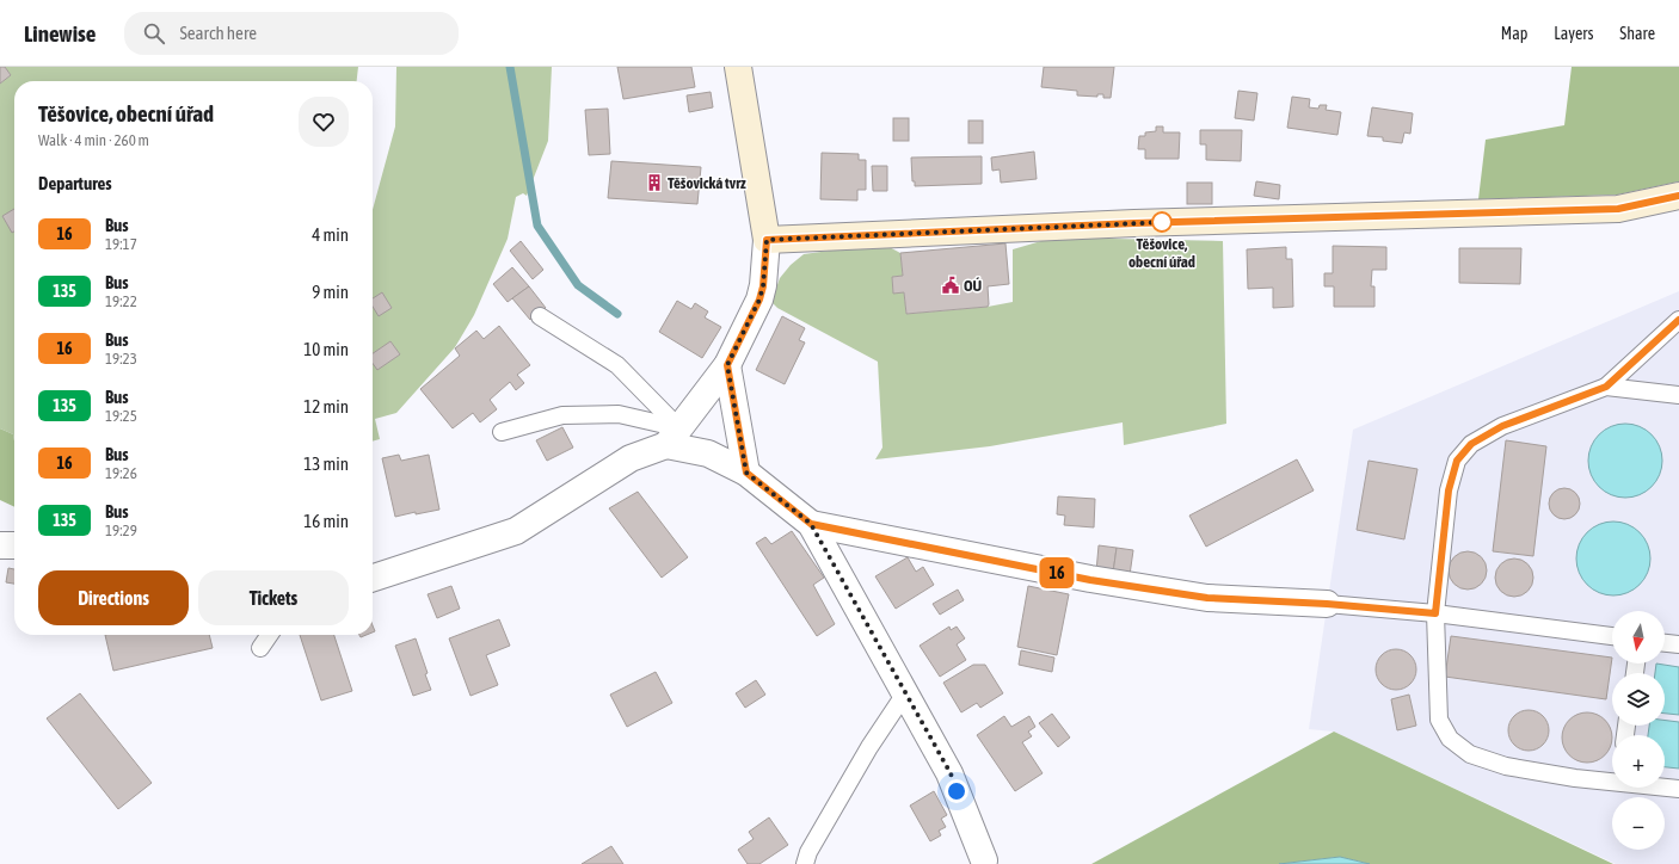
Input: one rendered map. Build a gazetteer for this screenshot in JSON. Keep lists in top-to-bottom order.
{
  "places": {
    "building": ["Těšovická tvrz"],
    "other": ["Těšovice, obecní úřad"],
    "public building": ["OÚ"]
  },
  "lines": ["bus line 16"],
  "north": "bottom",
  "page": {
    "header": "Linewise",
    "search": "Search here",
    "nav": ["Map", "Layers", "Share"],
    "on_map": "16",
    "heading": [
      ["Těšovice, obecní úřad", "Walk · 4 min · 260 m"],
      "Departures"
    ],
    "list": [
      {
        "mark": "16",
        "name": "Bus",
        "note": "19:17",
        "value": "4 min"
      },
      {
        "mark": "135",
        "name": "Bus",
        "note": "19:22",
        "value": "9 min"
      },
      {
        "mark": "16",
        "name": "Bus",
        "note": "19:23",
        "value": "10 min"
      },
      {
        "mark": "135",
        "name": "Bus",
        "note": "19:25",
        "value": "12 min"
      },
      {
        "mark": "16",
        "name": "Bus",
        "note": "19:26",
        "value": "13 min"
      },
      {
        "mark": "135",
        "name": "Bus",
        "note": "19:29",
        "value": "16 min"
      }
    ],
    "buttons": ["Directions", "Tickets"],
    "map_buttons": ["+", "−"]
  }
}
